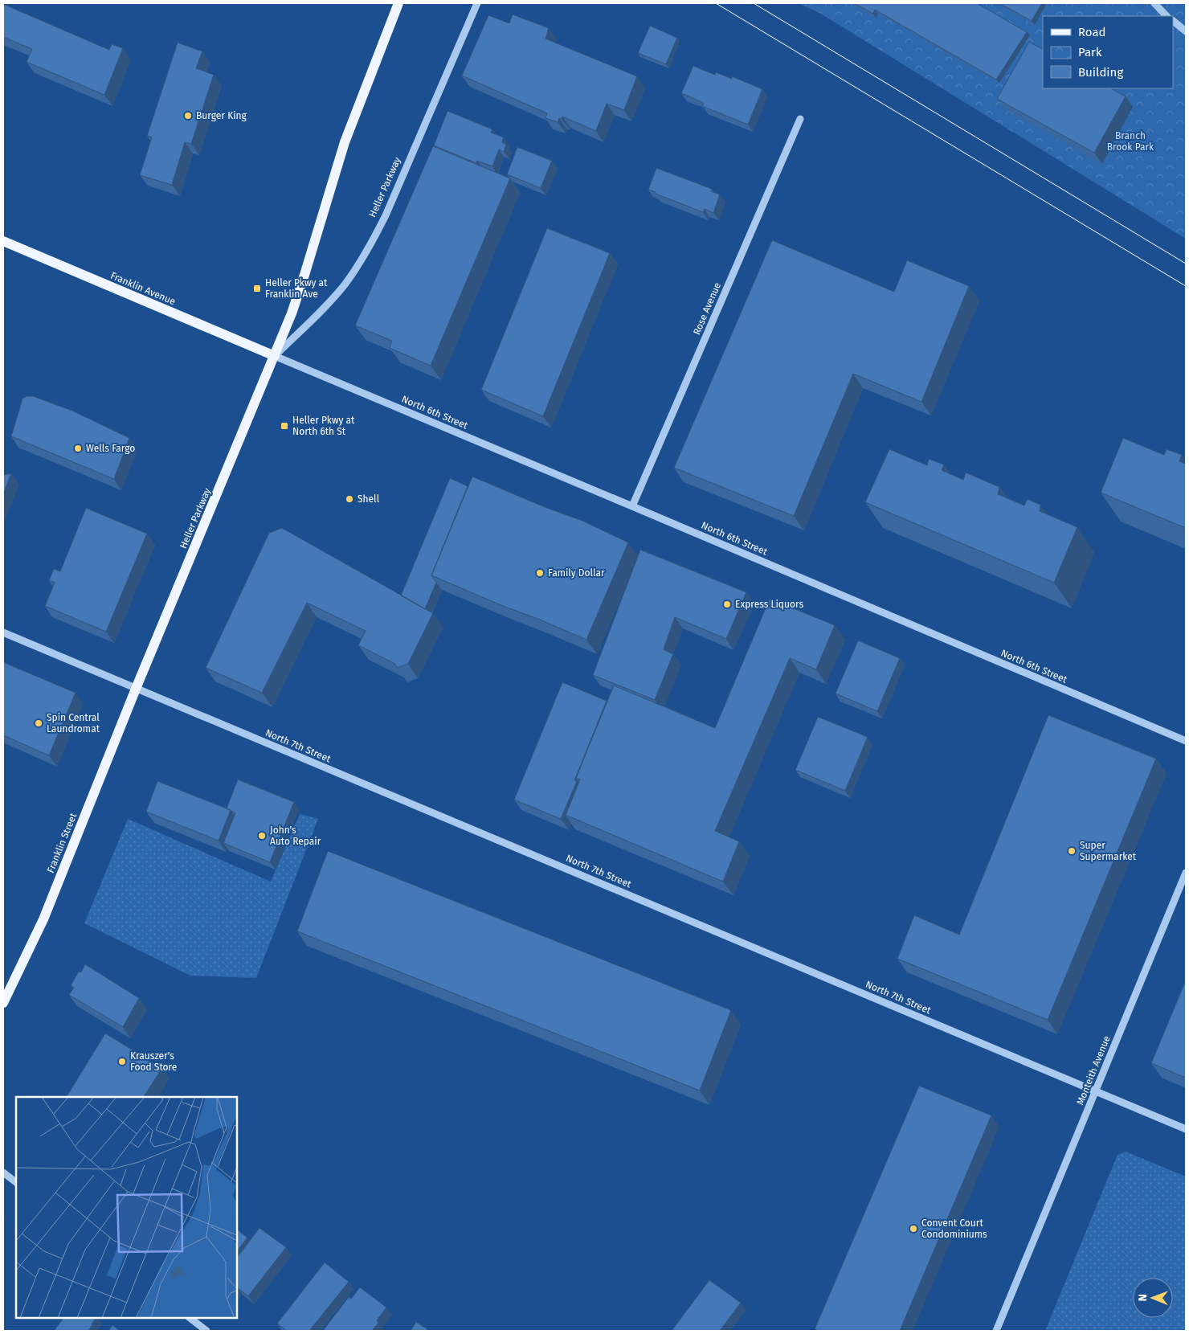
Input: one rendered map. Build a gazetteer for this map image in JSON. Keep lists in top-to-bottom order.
{
  "streets": {
    "main road": ["Heller Parkway", "Franklin Avenue", "Franklin Street"],
    "street": [
      "Rose Avenue",
      "North 6th Street",
      "North 7th Street",
      "Monteith Avenue"
    ]
  },
  "crossings": [
    ["Heller Parkway", "Franklin Avenue"],
    ["Heller Parkway", "North 6th Street"],
    ["Heller Parkway", "North 7th Street"],
    ["Heller Parkway", "Franklin Street"],
    ["Franklin Avenue", "North 6th Street"],
    ["Rose Avenue", "North 6th Street"],
    ["North 7th Street", "Franklin Street"],
    ["North 7th Street", "Monteith Avenue"]
  ],
  "parks": ["Branch Brook Park"],
  "places": {
    "other": [
      "Burger King",
      "Wells Fargo",
      "Shell",
      "Family Dollar",
      "Express Liquors",
      "Spin Central Laundromat",
      "John's Auto Repair",
      "Super Supermarket",
      "Krauszer's Food Store",
      "Convent Court Condominiums"
    ],
    "transit": ["Heller Pkwy at Franklin Ave", "Heller Pkwy at North 6th St"]
  },
  "legend": ["Road", "Park", "Building"],
  "north": "left"
}
